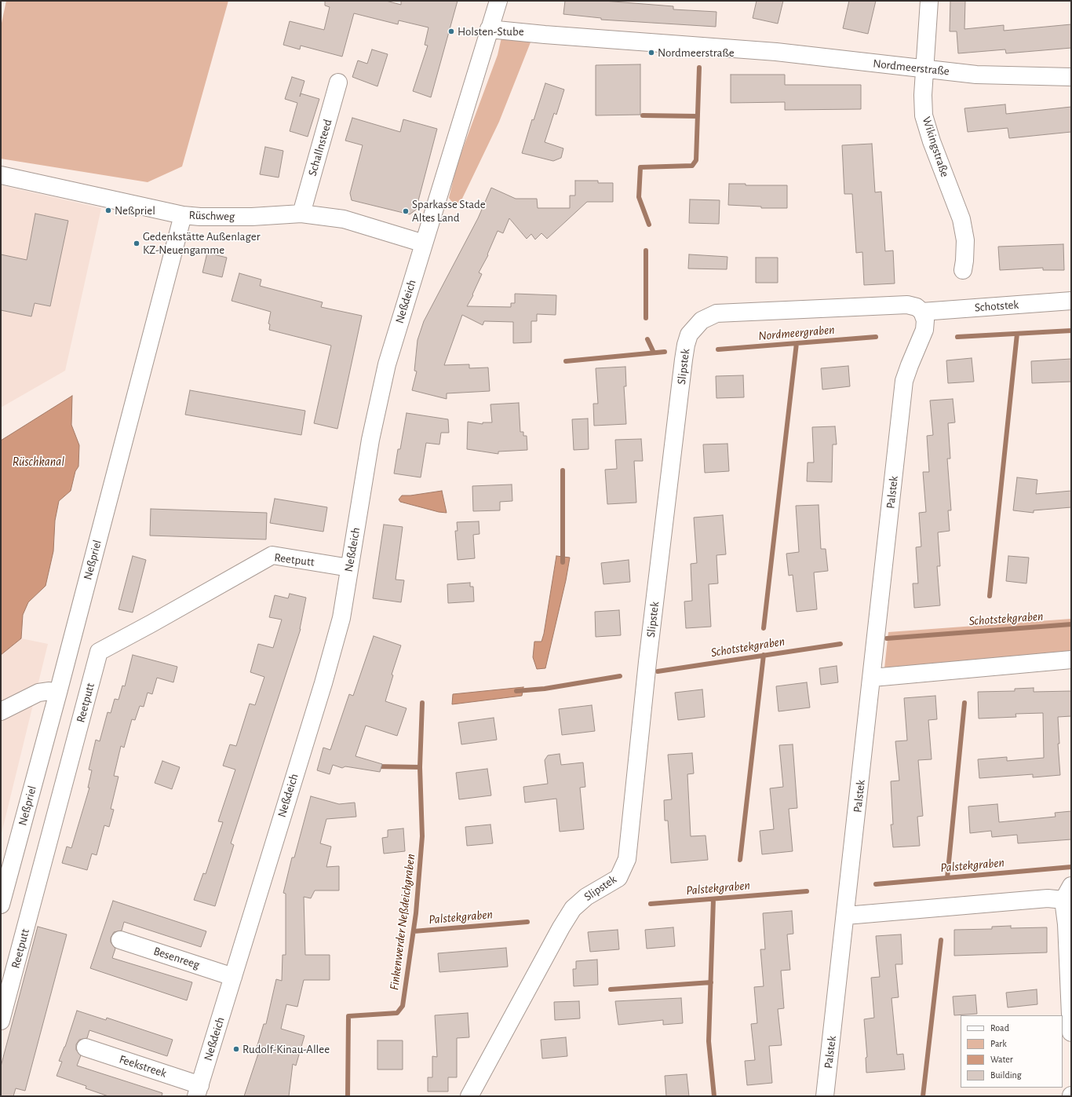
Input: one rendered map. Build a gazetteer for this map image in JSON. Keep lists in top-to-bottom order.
{
  "streets": {
    "street": [
      "Nordmeerstraße",
      "Wikingstraße",
      "Schallnsteed",
      "Rüschweg",
      "Neßdeich",
      "Schotstek",
      "Slipstek",
      "Palstek",
      "Neßpriel",
      "Reetputt",
      "Besenreeg",
      "Feekstreek"
    ]
  },
  "crossings": [
    ["Nordmeerstraße", "Wikingstraße"],
    ["Nordmeerstraße", "Neßdeich"],
    ["Schallnsteed", "Rüschweg"],
    ["Rüschweg", "Neßdeich"],
    ["Rüschweg", "Neßpriel"],
    ["Neßdeich", "Reetputt"],
    ["Neßdeich", "Besenreeg"],
    ["Neßdeich", "Feekstreek"],
    ["Schotstek", "Slipstek"],
    ["Schotstek", "Palstek"],
    ["Slipstek", "Palstek"]
  ],
  "water": [
    "Nordmeergraben",
    "Rüschkanal",
    "Schotstekgraben",
    "Palstekgraben",
    "Finkenwerder Neßdeichgraben"
  ],
  "places": [
    "Holsten-Stube",
    "Nordmeerstraße",
    "Neßpriel",
    "Sparkasse Stade Altes Land",
    "Gedenkstätte Außenlager KZ-Neuengamme",
    "Rudolf-Kinau-Allee"
  ],
  "legend": [
    "Road",
    "Park",
    "Water",
    "Building"
  ]
}
